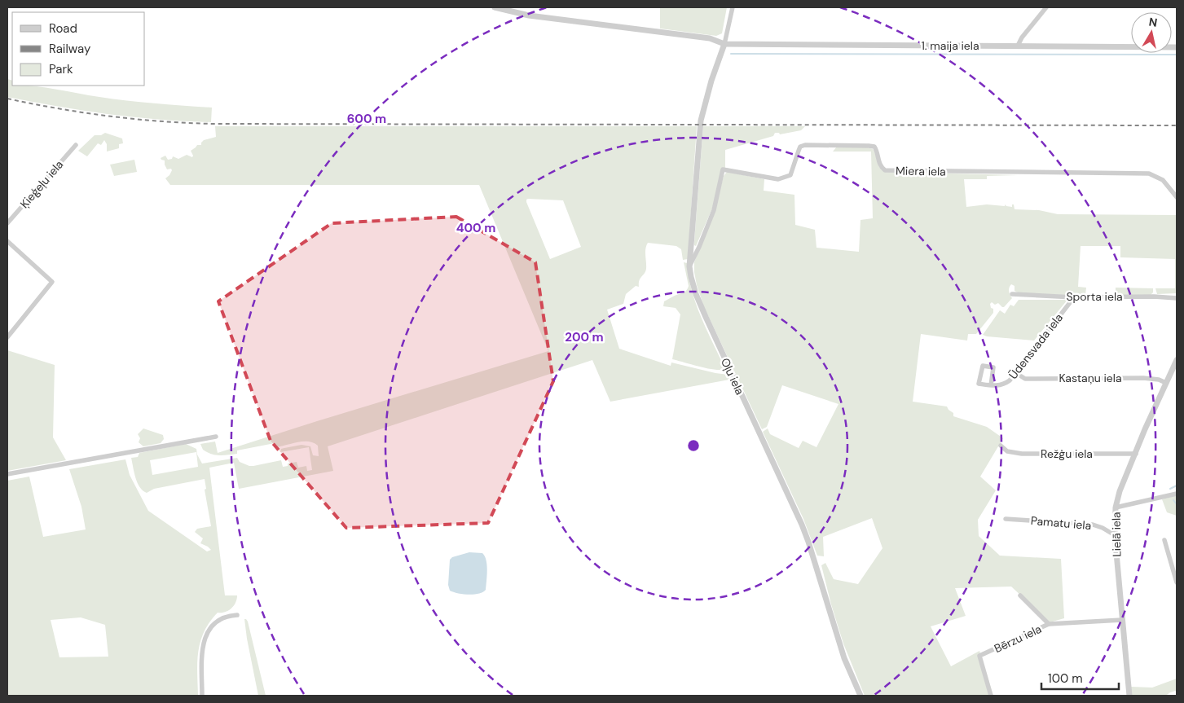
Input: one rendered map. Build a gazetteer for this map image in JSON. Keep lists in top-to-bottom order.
{
  "streets": {
    "street": [
      "1. maija iela",
      "Miera iela",
      "Ķieģeļu iela",
      "Sporta iela",
      "Ūdensvada iela",
      "Oļu iela",
      "Kastaņu iela",
      "Režģu iela",
      "Pamatu iela",
      "Lielā iela",
      "Bērzu iela"
    ]
  },
  "crossings": [
    ["1. maija iela", "Oļu iela"],
    ["Miera iela", "Oļu iela"],
    ["Sporta iela", "Ūdensvada iela"],
    ["Ūdensvada iela", "Kastaņu iela"],
    ["Kastaņu iela", "Lielā iela"],
    ["Režģu iela", "Lielā iela"],
    ["Pamatu iela", "Lielā iela"],
    ["Lielā iela", "Bērzu iela"]
  ],
  "legend": ["Road", "Railway", "Park"],
  "scale_bar": "100 m",
  "north": "top",
  "rings": ["600 m", "400 m", "200 m"]
}
